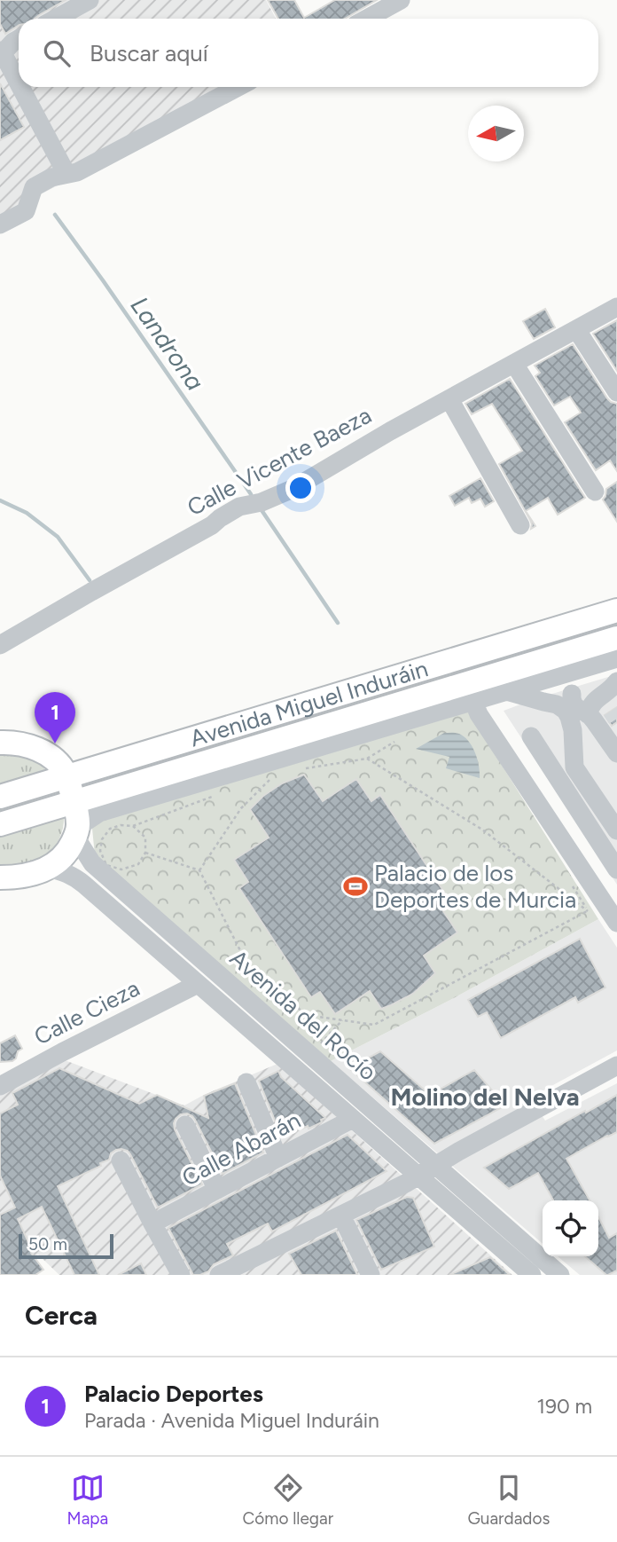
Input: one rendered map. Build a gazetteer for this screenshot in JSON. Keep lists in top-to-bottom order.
{
  "streets": {
    "main road": ["Avenida Miguel Induráin"],
    "street": [
      "Calle Vicente Baeza",
      "Calle Cieza",
      "Avenida del Rocío",
      "Calle Abarán"
    ]
  },
  "crossings": [
    ["Calle Cieza", "Avenida del Rocío"],
    ["Avenida del Rocío", "Calle Abarán"]
  ],
  "districts": ["Molino del Nelva"],
  "water": ["Landrona"],
  "places": {
    "sports": ["Palacio de los Deportes de Murcia"]
  },
  "scale_bar": "50 m",
  "north": "left",
  "page": {
    "search": "Buscar aquí",
    "pins": "1",
    "scale": "50 m",
    "heading": "Cerca",
    "list": [
      {
        "mark": "1",
        "name": "Palacio Deportes",
        "note": "Parada · Avenida Miguel Induráin",
        "value": "190 m"
      }
    ],
    "nav": ["Mapa", "Cómo llegar", "Guardados"]
  }
}
